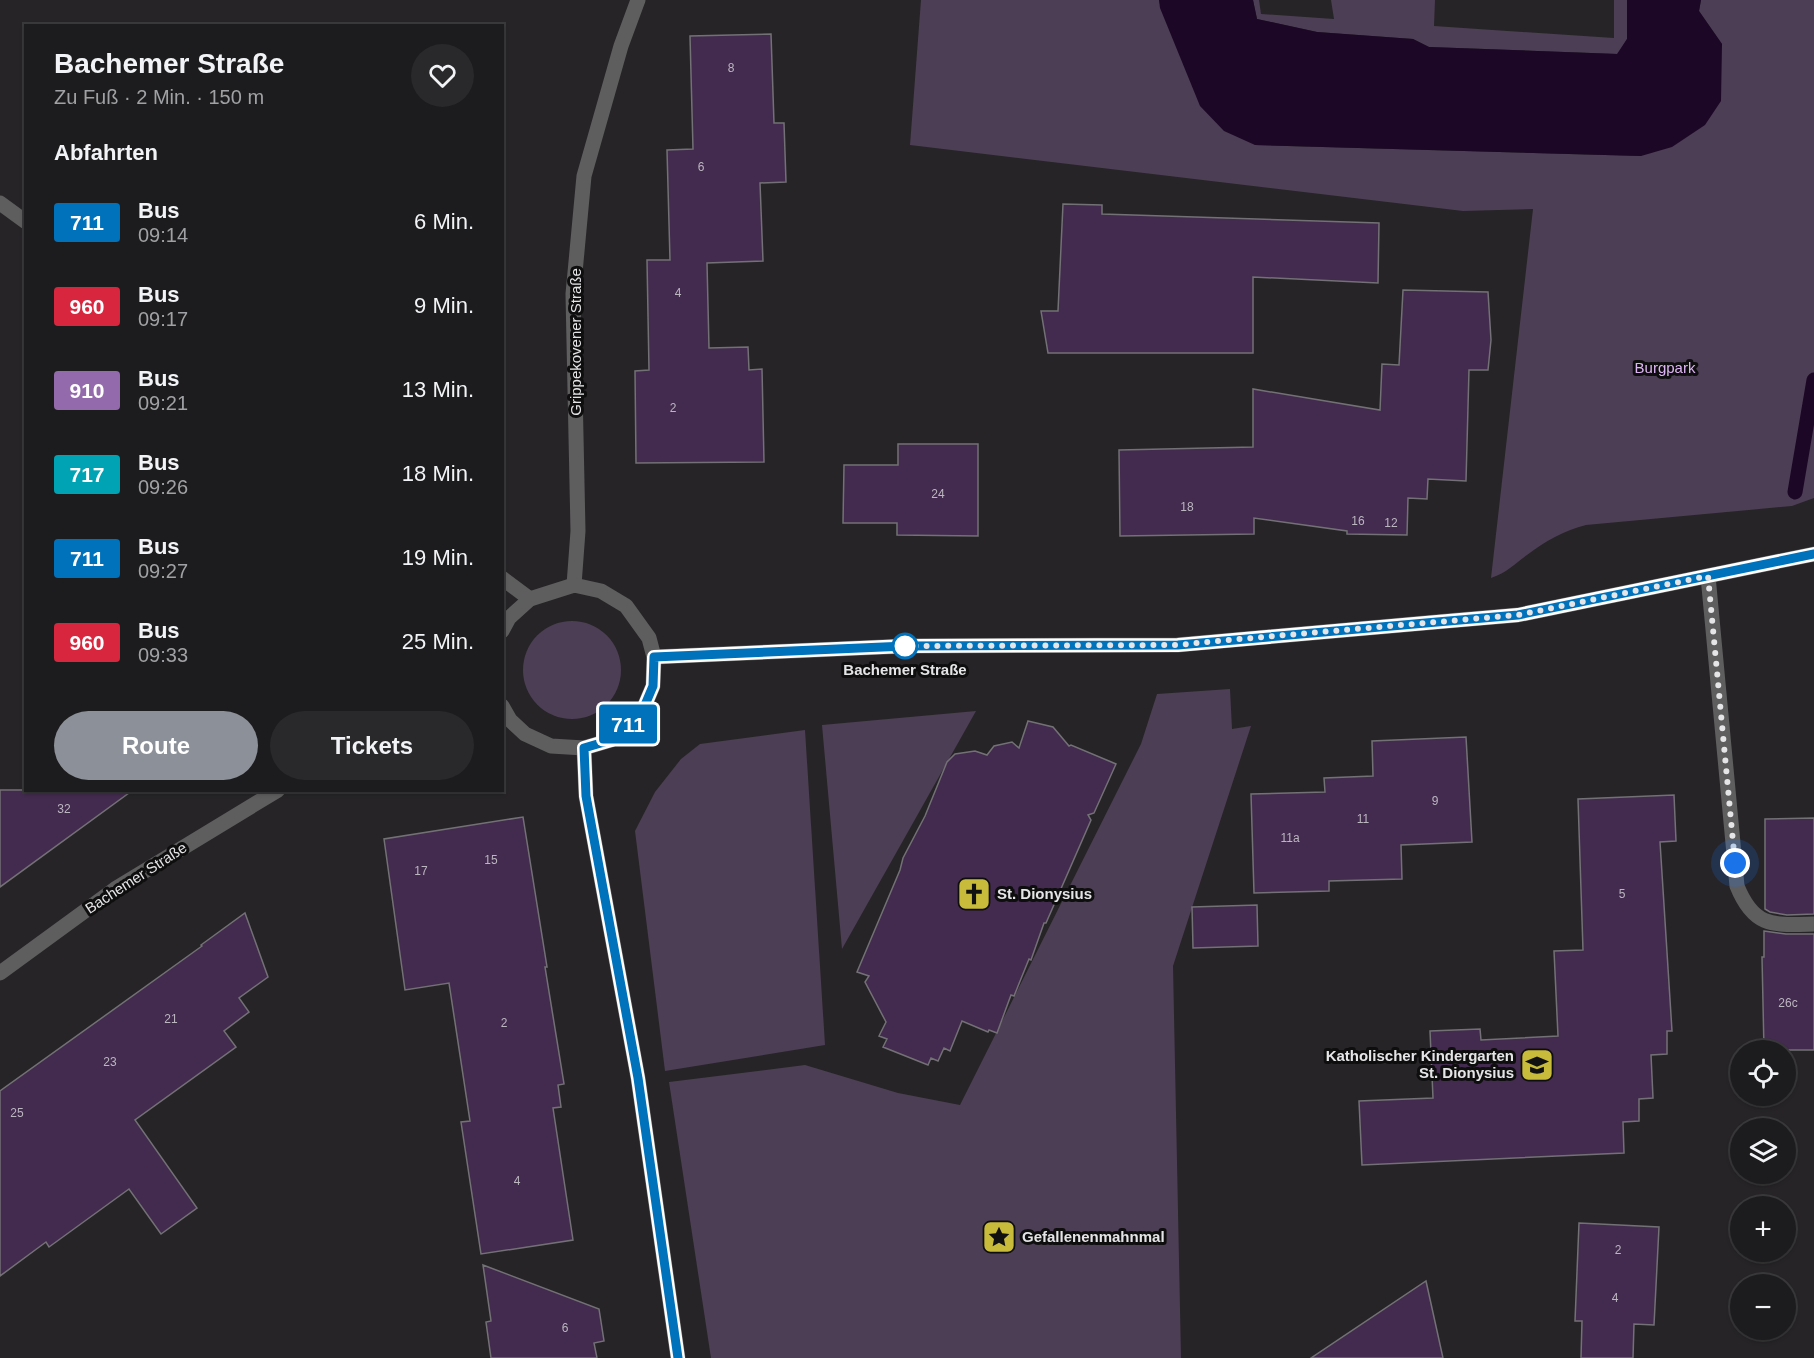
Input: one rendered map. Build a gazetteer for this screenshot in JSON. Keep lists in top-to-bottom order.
{
  "streets": {
    "street": ["Grippekovener Straße", "Bachemer Straße"]
  },
  "parks": ["Burgpark"],
  "places": {
    "other": ["Bachemer Straße"],
    "church": ["St. Dionysius"],
    "school or university": ["Katholischer Kindergarten St. Dionysius"],
    "place": ["Gefallenenmahnmal"]
  },
  "lines": ["bus line 711"],
  "house_numbers": [
    "8",
    "6",
    "4",
    "2",
    "24",
    "18",
    "16",
    "12",
    "9",
    "32",
    "11",
    "11a",
    "15",
    "17",
    "5",
    "26c",
    "21",
    "2",
    "23",
    "25",
    "4",
    "2",
    "4",
    "6"
  ],
  "page": {
    "on_map": "711",
    "heading": [
      ["Bachemer Straße", "Zu Fuß · 2 Min. · 150 m"],
      "Abfahrten"
    ],
    "list": [
      {
        "mark": "711",
        "name": "Bus",
        "note": "09:14",
        "value": "6 Min."
      },
      {
        "mark": "960",
        "name": "Bus",
        "note": "09:17",
        "value": "9 Min."
      },
      {
        "mark": "910",
        "name": "Bus",
        "note": "09:21",
        "value": "13 Min."
      },
      {
        "mark": "717",
        "name": "Bus",
        "note": "09:26",
        "value": "18 Min."
      },
      {
        "mark": "711",
        "name": "Bus",
        "note": "09:27",
        "value": "19 Min."
      },
      {
        "mark": "960",
        "name": "Bus",
        "note": "09:33",
        "value": "25 Min."
      }
    ],
    "buttons": ["Route", "Tickets"],
    "map_buttons": ["+", "−"]
  }
}
